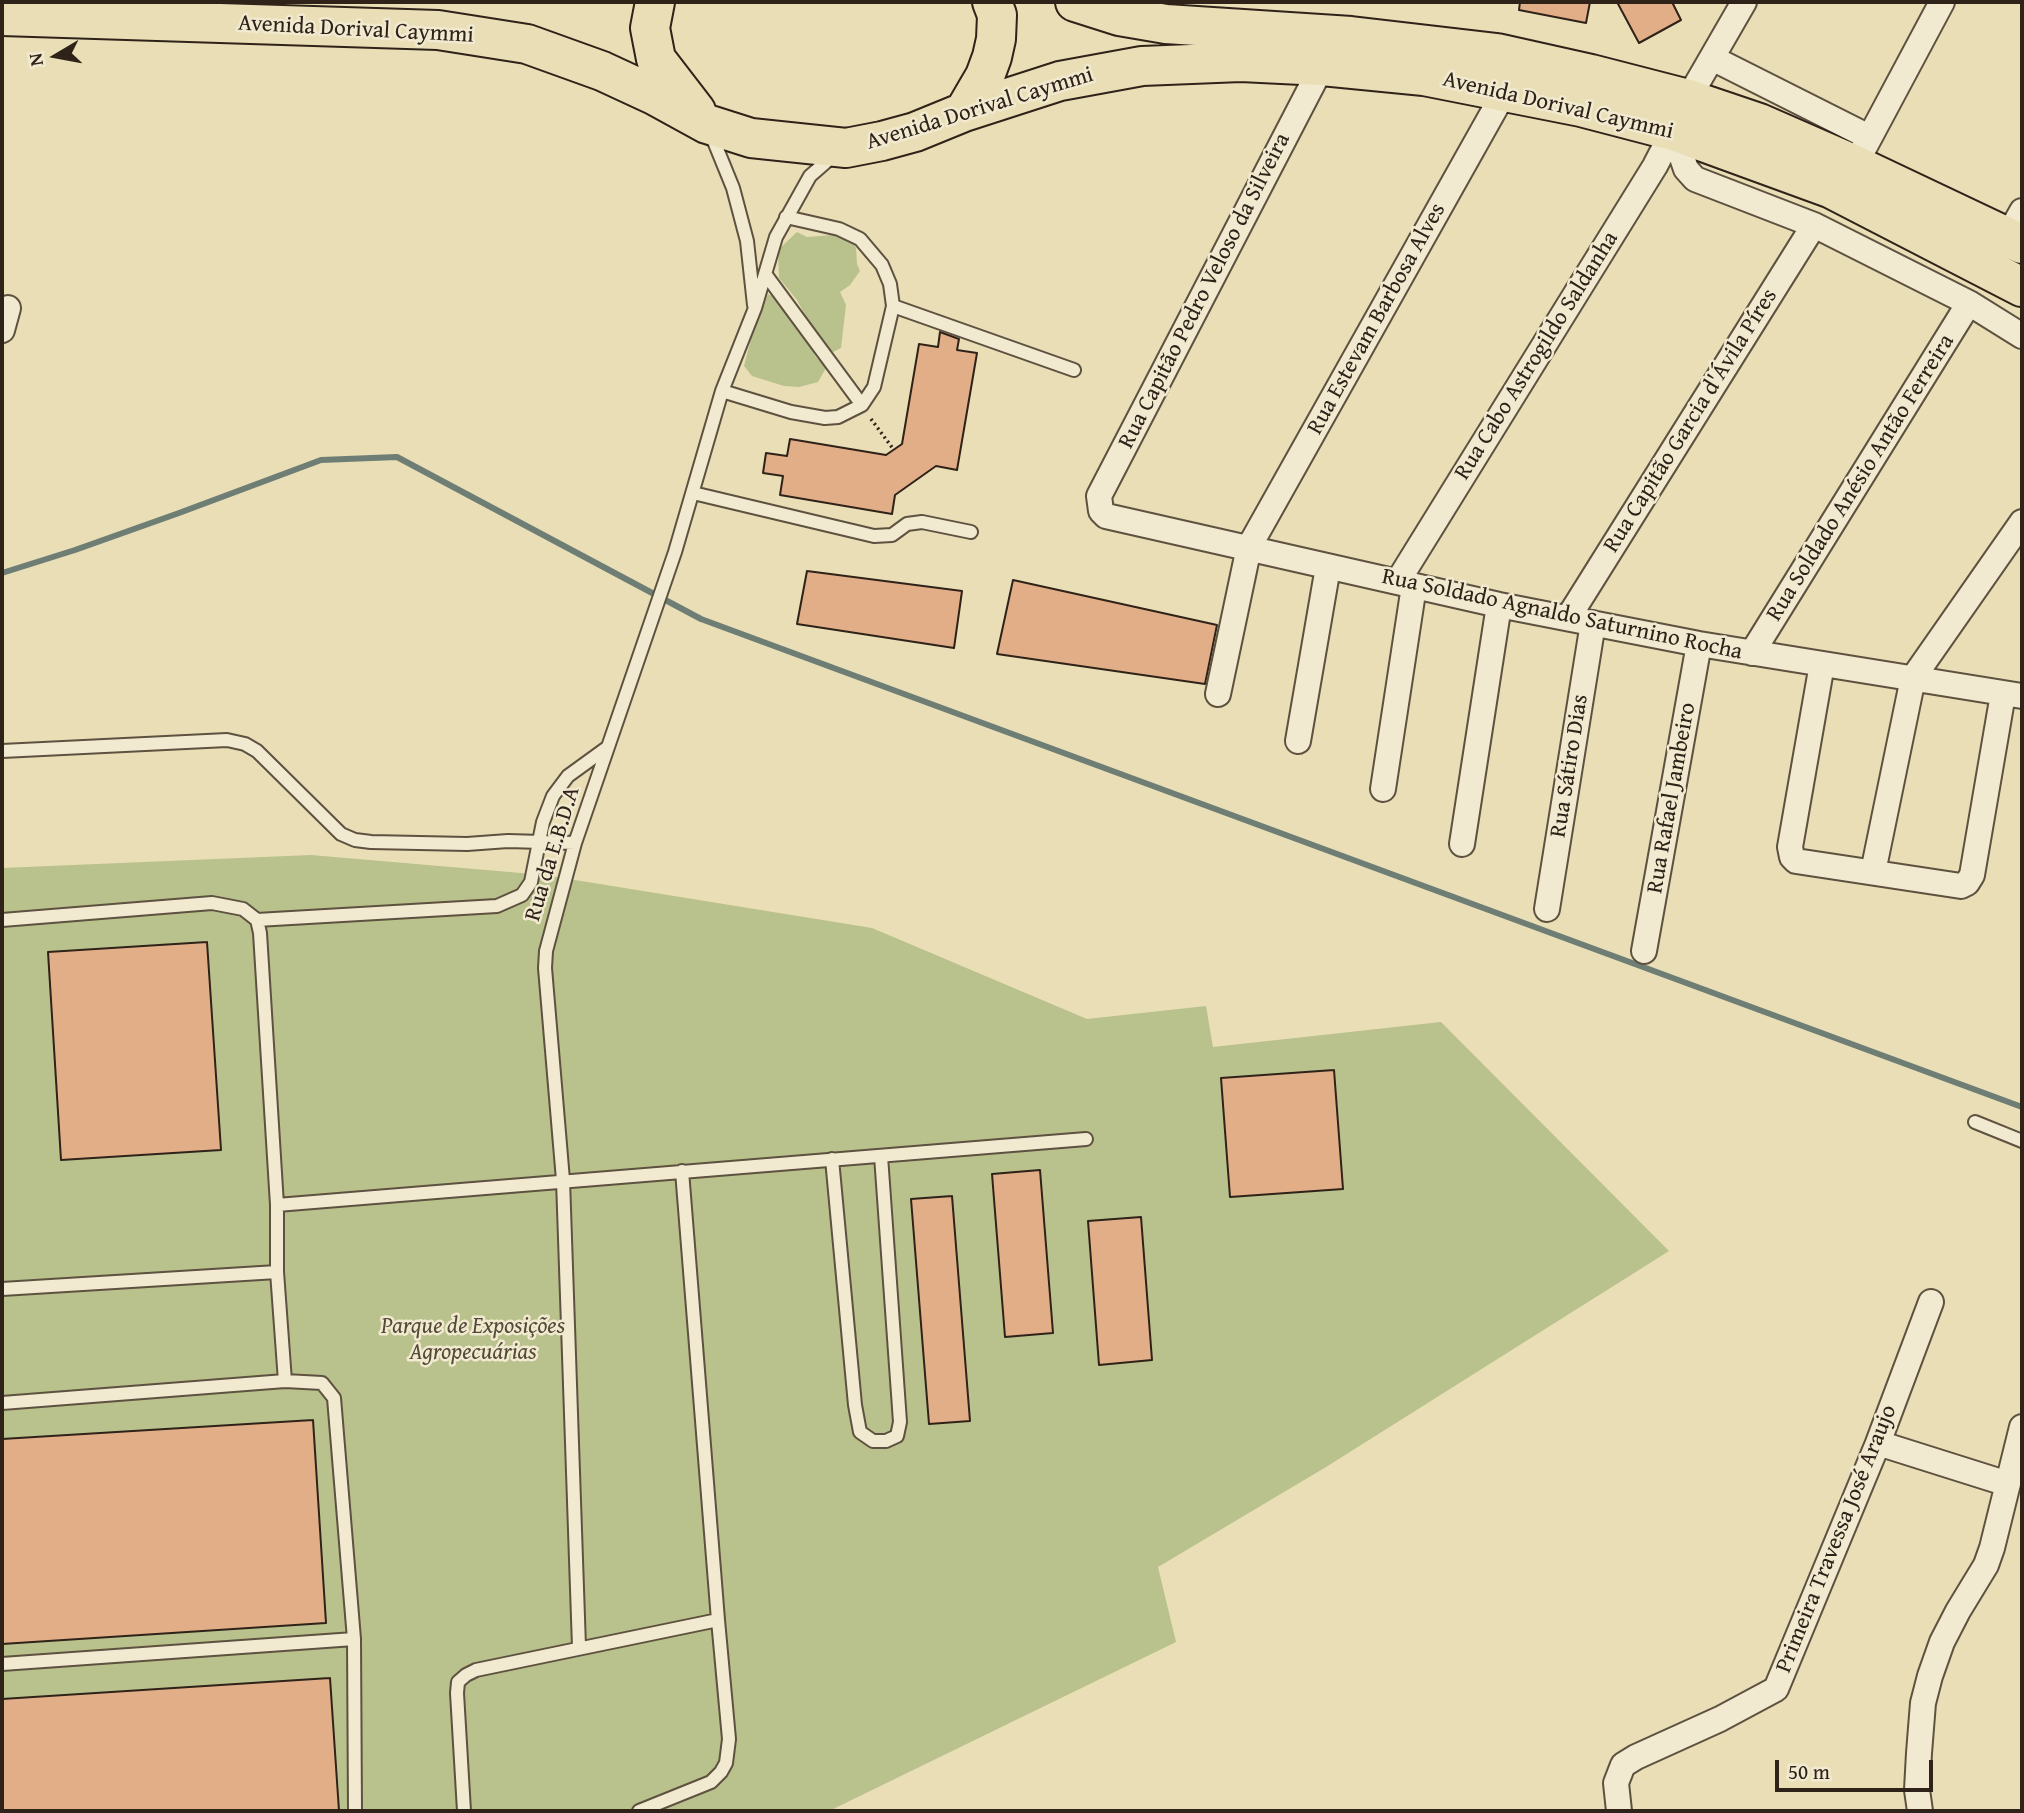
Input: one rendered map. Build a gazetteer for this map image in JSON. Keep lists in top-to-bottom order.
{
  "streets": {
    "main road": ["Avenida Dorival Caymmi"],
    "street": [
      "Rua Capitão Pedro Veloso da Silveira",
      "Rua Estevam Barbosa Alves",
      "Rua Cabo Astrogildo Saldanha",
      "Rua Capitão Garcia d'Ávila Píres",
      "Rua Soldado Anésio Antão Ferreira",
      "Rua Soldado Agnaldo Saturnino Rocha",
      "Rua Sátiro Dias",
      "Rua Rafael Jambeiro",
      "Primeira Travessa José Araujo"
    ],
    "lane": ["Rua da E.B.D.A"]
  },
  "crossings": [
    ["Avenida Dorival Caymmi", "Rua Capitão Pedro Veloso da Silveira"],
    ["Avenida Dorival Caymmi", "Rua Estevam Barbosa Alves"],
    ["Avenida Dorival Caymmi", "Rua Cabo Astrogildo Saldanha"],
    ["Avenida Dorival Caymmi", "Rua da E.B.D.A"],
    ["Rua Capitão Pedro Veloso da Silveira", "Rua Soldado Agnaldo Saturnino Rocha"],
    ["Rua Estevam Barbosa Alves", "Rua Soldado Agnaldo Saturnino Rocha"],
    ["Rua Cabo Astrogildo Saldanha", "Rua Soldado Agnaldo Saturnino Rocha"],
    ["Rua Capitão Garcia d'Ávila Píres", "Rua Soldado Agnaldo Saturnino Rocha"],
    ["Rua Soldado Anésio Antão Ferreira", "Rua Soldado Agnaldo Saturnino Rocha"],
    ["Rua Soldado Agnaldo Saturnino Rocha", "Rua Sátiro Dias"],
    ["Rua Soldado Agnaldo Saturnino Rocha", "Rua Rafael Jambeiro"]
  ],
  "parks": ["Parque de Exposições Agropecuárias"],
  "scale_bar": "50 m",
  "north": "left"
}
